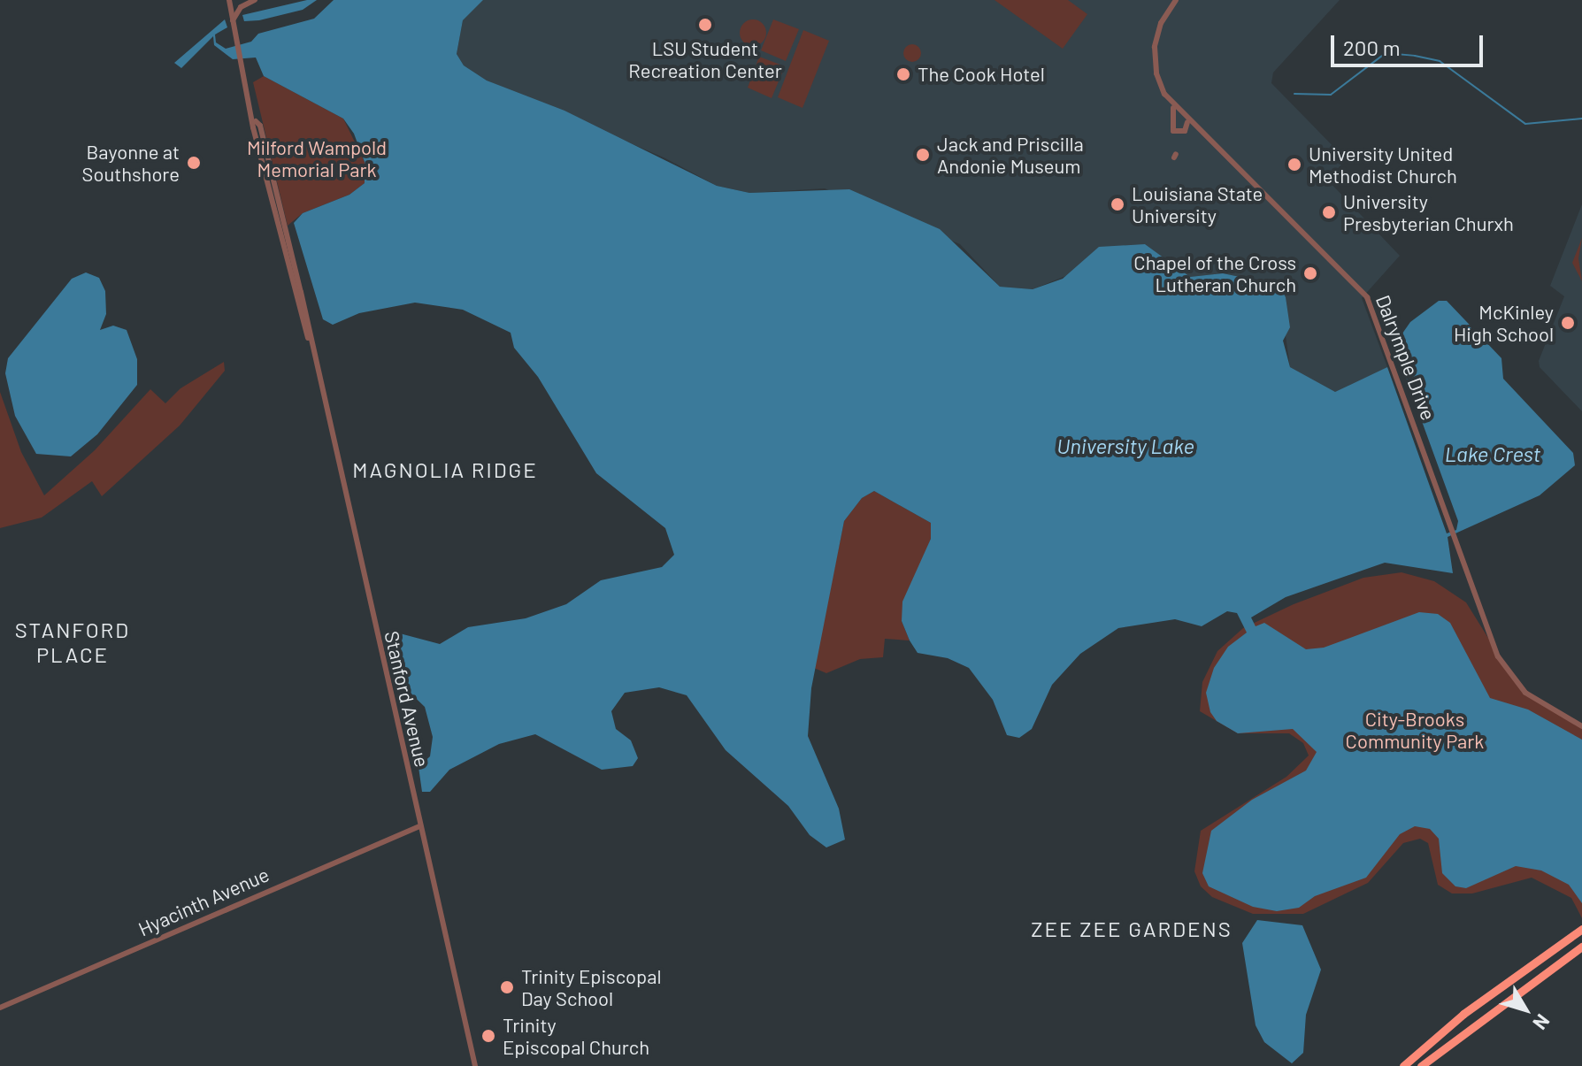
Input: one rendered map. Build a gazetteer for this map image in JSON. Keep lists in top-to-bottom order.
{
  "streets": {
    "street": ["Dalrymple Drive", "Stanford Avenue", "Hyacinth Avenue"]
  },
  "crossings": [
    ["Stanford Avenue", "Hyacinth Avenue"]
  ],
  "districts": ["MAGNOLIA RIDGE", "STANFORD PLACE", "ZEE ZEE GARDENS"],
  "water": ["University Lake", "Lake Crest"],
  "parks": ["Milford Wampold Memorial Park", "City-Brooks Community Park"],
  "places": [
    "LSU Student Recreation Center",
    "The Cook Hotel",
    "Jack and Priscilla Andonie Museum",
    "Bayonne at Southshore",
    "University United Methodist Church",
    "Louisiana State University",
    "University Presbyterian Churxh",
    "Chapel of the Cross Lutheran Church",
    "McKinley High School",
    "Trinity Episcopal Day School",
    "Trinity Episcopal Church"
  ],
  "scale_bar": "200 m",
  "north": "bottom right"
}
